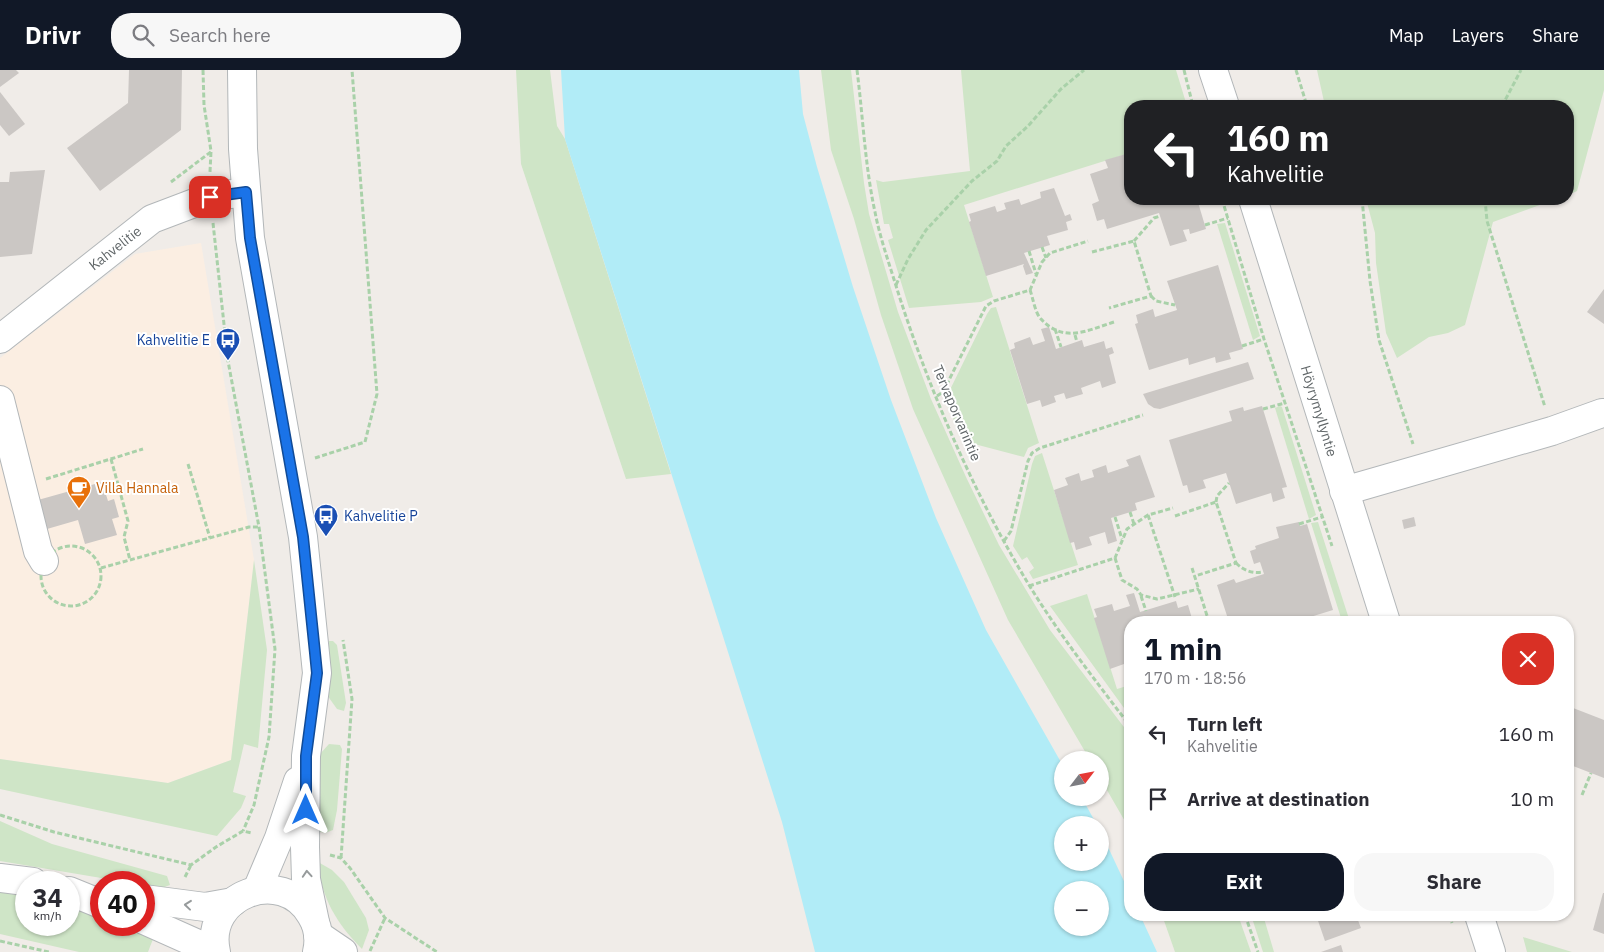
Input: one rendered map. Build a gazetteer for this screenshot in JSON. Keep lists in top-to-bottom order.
{
  "streets": {
    "street": ["Kahvelitie", "Höyrymyllyntie"],
    "path": ["Tervaporvarintie"]
  },
  "places": {
    "bus stop": ["Kahvelitie E", "Kahvelitie P"],
    "cafe": ["Villa Hannala"]
  },
  "north": "top right",
  "page": {
    "header": "Drivr",
    "search": "Search here",
    "nav": ["Map", "Layers", "Share"],
    "turn": ["160 m", "Kahvelitie"],
    "heading": ["1 min", "170 m · 18:56"],
    "list": [
      {
        "name": "Turn left",
        "note": "Kahvelitie",
        "value": "160 m"
      },
      {
        "name": "Arrive at destination",
        "value": "10 m"
      }
    ],
    "map_buttons": ["+", "−"],
    "buttons": ["Exit", "Share"],
    "speed": "34 km/h",
    "limit": "40"
  }
}
